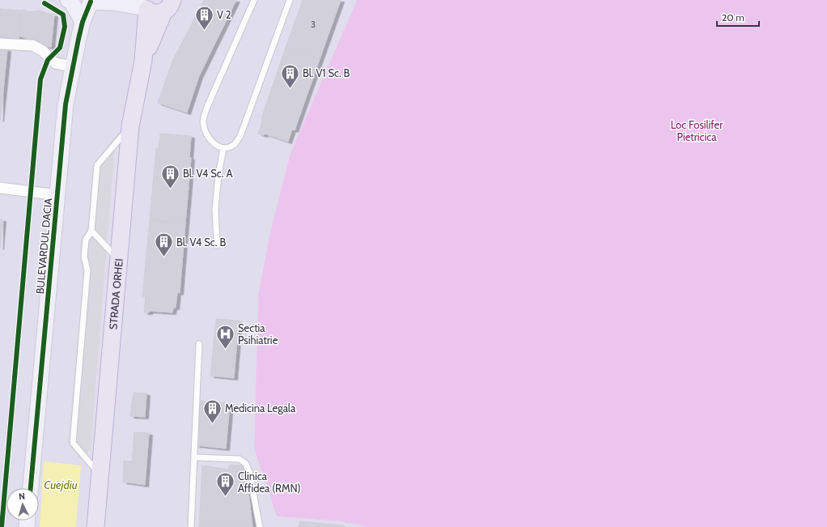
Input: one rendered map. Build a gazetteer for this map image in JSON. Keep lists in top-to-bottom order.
{
  "streets": {
    "main road": ["STRADA ORHEI"],
    "street": ["BULEVARDUL DACIA"]
  },
  "water": ["Cuejdiu"],
  "parks": ["Loc Fosilifer Pietricica"],
  "places": {
    "building": [
      "V 2",
      "Bl. V1 Sc. B",
      "Bl. V4 Sc. A",
      "Bl. V4 Sc. B",
      "Medicina Legala",
      "Clinica Affidea (RMN)"
    ],
    "hospital": ["Sectia Psihiatrie"]
  },
  "house_numbers": ["3"],
  "scale_bar": "20 m",
  "north": "top"
}
